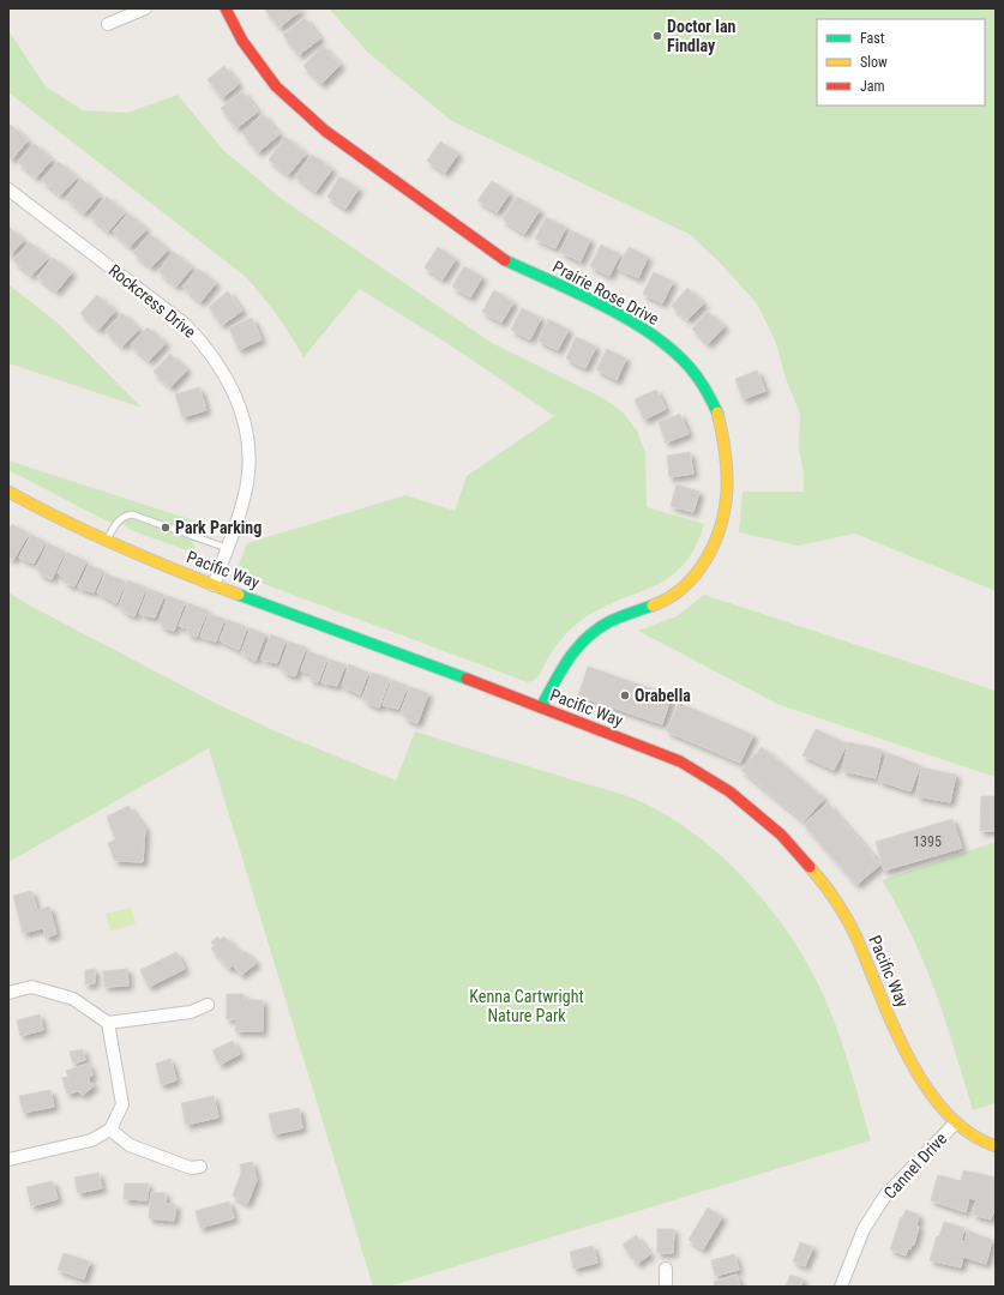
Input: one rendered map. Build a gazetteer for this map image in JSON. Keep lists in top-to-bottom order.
{
  "streets": {
    "street": [
      "Prairie Rose Drive",
      "Rockcress Drive",
      "Pacific Way",
      "Cannel Drive"
    ]
  },
  "crossings": [
    ["Prairie Rose Drive", "Pacific Way"],
    ["Rockcress Drive", "Pacific Way"],
    ["Pacific Way", "Cannel Drive"]
  ],
  "parks": ["Kenna Cartwright Nature Park"],
  "places": ["Doctor Ian Findlay", "Park Parking", "Orabella"],
  "house_numbers": ["1395"],
  "legend": ["Fast", "Slow", "Jam"]
}
